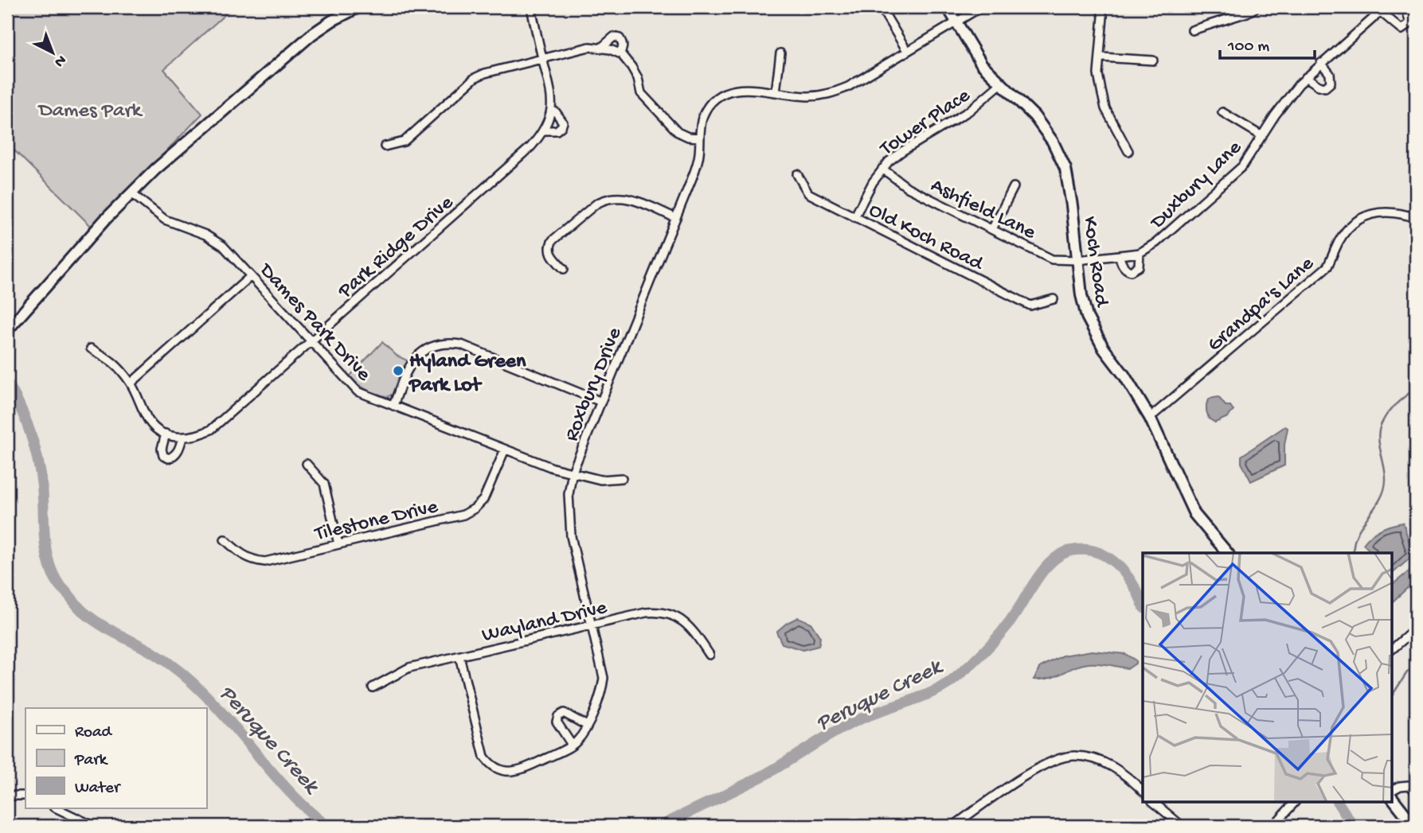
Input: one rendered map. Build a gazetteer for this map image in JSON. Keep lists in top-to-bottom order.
{
  "streets": {
    "street": [
      "Tower Place",
      "Duxbury Lane",
      "Ashfield Lane",
      "Old Koch Road",
      "Park Ridge Drive",
      "Koch Road",
      "Grandpa's Lane",
      "Dames Park Drive",
      "Roxbury Drive",
      "Tilestone Drive",
      "Wayland Drive"
    ]
  },
  "crossings": [
    ["Tower Place", "Ashfield Lane"],
    ["Tower Place", "Old Koch Road"],
    ["Tower Place", "Koch Road"],
    ["Duxbury Lane", "Ashfield Lane"],
    ["Duxbury Lane", "Koch Road"],
    ["Ashfield Lane", "Koch Road"],
    ["Park Ridge Drive", "Dames Park Drive"],
    ["Koch Road", "Grandpa's Lane"],
    ["Koch Road", "Roxbury Drive"],
    ["Dames Park Drive", "Roxbury Drive"],
    ["Dames Park Drive", "Tilestone Drive"],
    ["Roxbury Drive", "Wayland Drive"]
  ],
  "water": ["Peruque Creek"],
  "parks": ["Dames Park"],
  "places": ["Hyland Green Park Lot"],
  "legend": ["Road", "Park", "Water"],
  "scale_bar": "100 m",
  "north": "bottom right"
}
